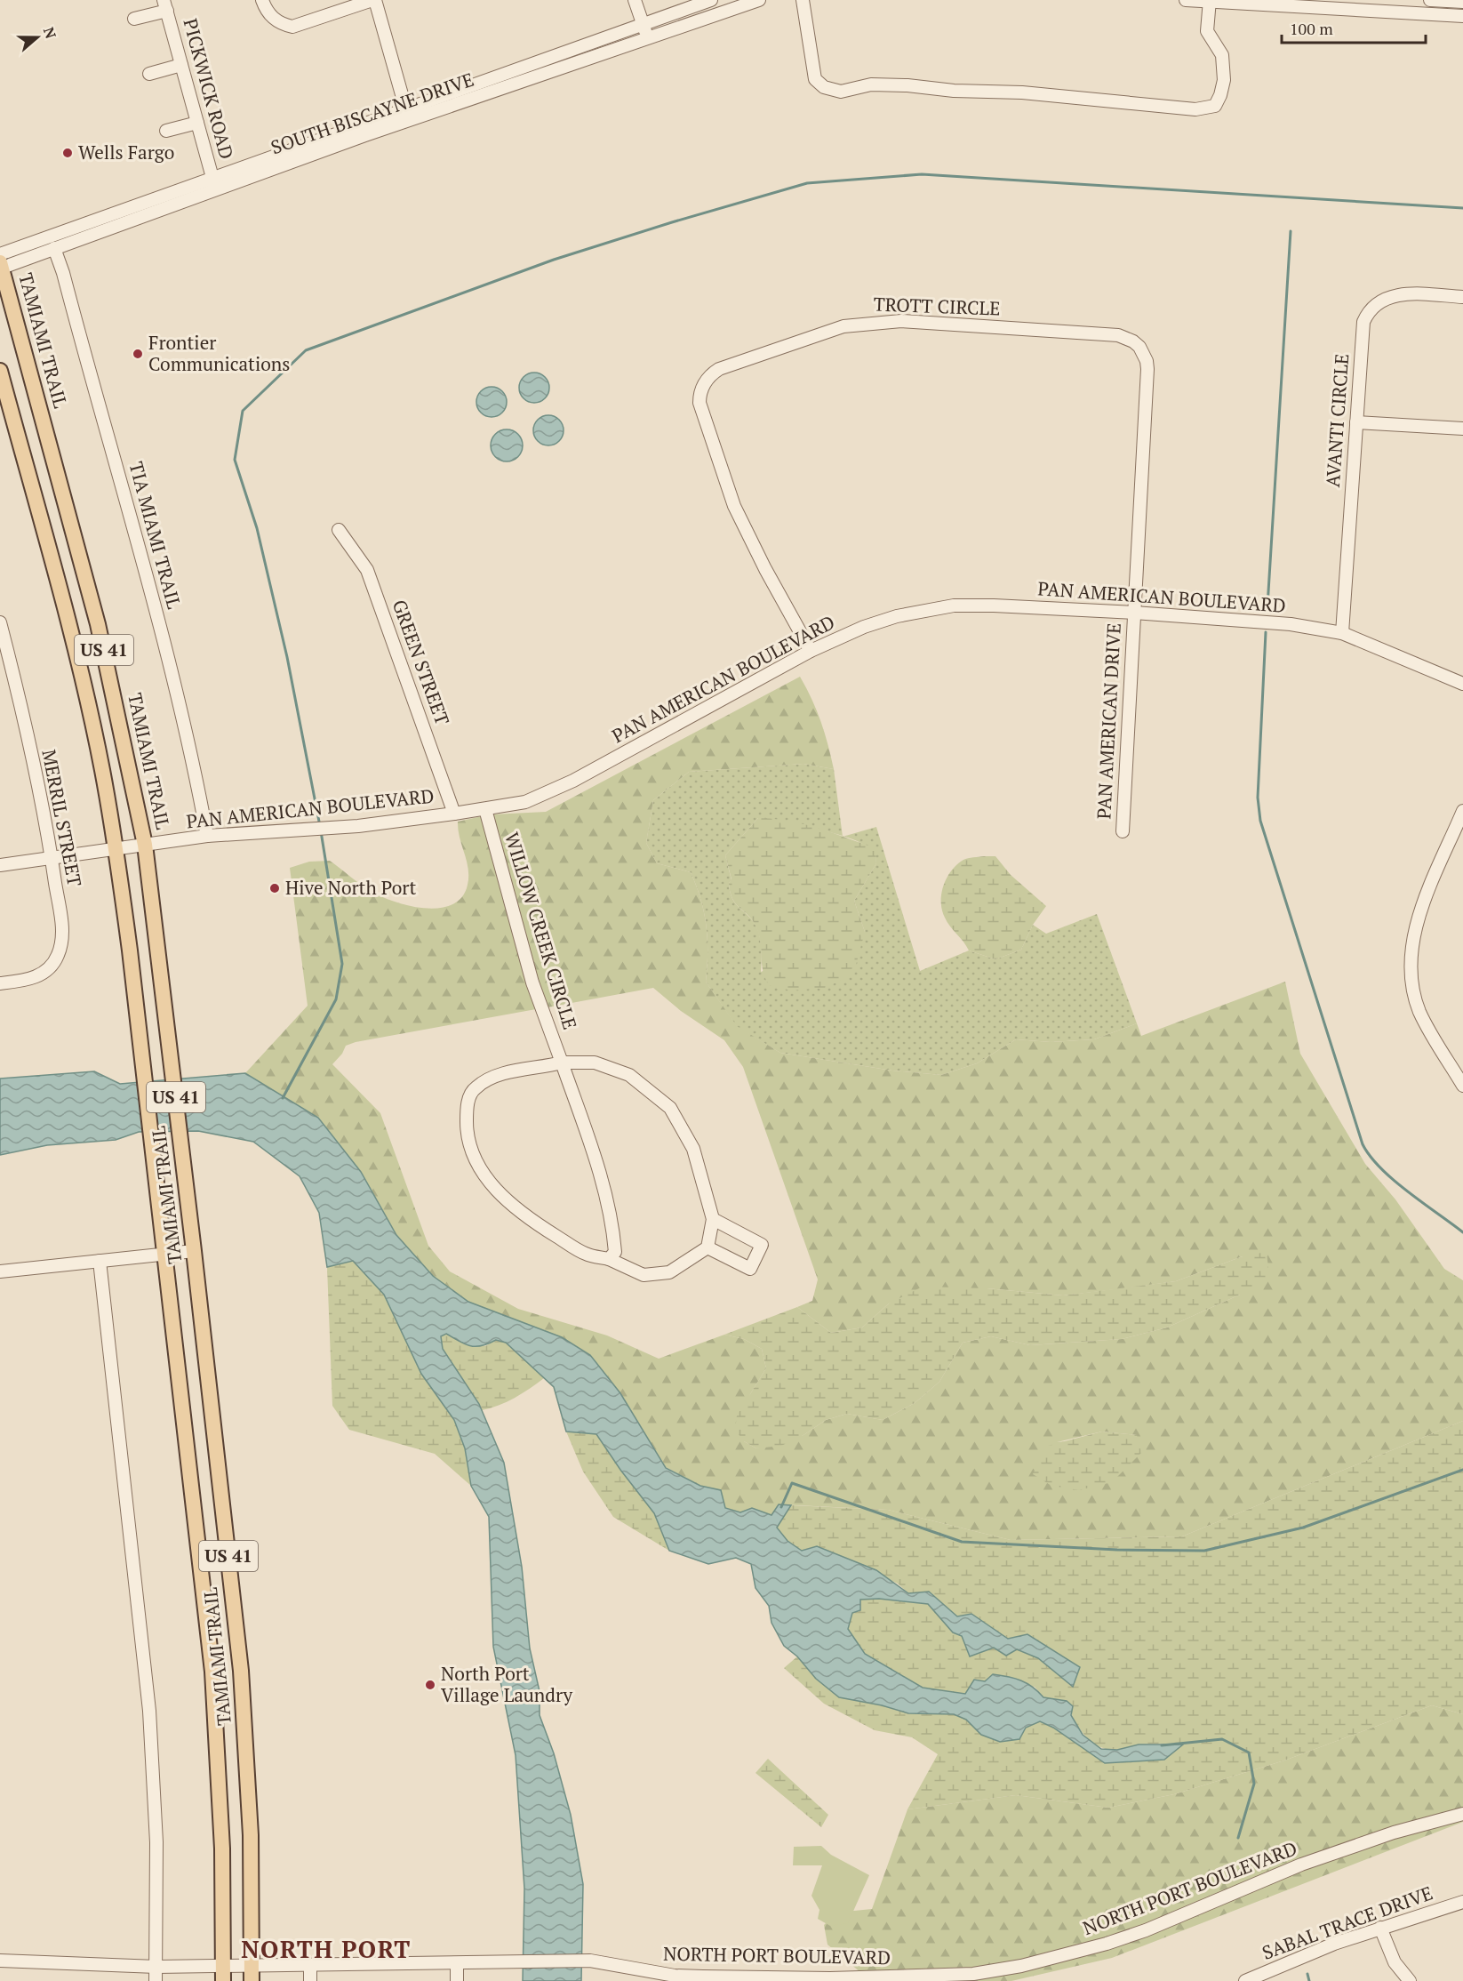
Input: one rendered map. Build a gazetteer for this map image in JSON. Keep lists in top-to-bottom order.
{
  "streets": {
    "main road": ["TAMIAMI TRAIL", "US 41"],
    "street": [
      "PICKWICK ROAD",
      "SOUTH BISCAYNE DRIVE",
      "TROTT CIRCLE",
      "AVANTI CIRCLE",
      "TIA MIAMI TRAIL",
      "PAN AMERICAN BOULEVARD",
      "GREEN STREET",
      "PAN AMERICAN DRIVE",
      "MERRIL STREET",
      "WILLOW CREEK CIRCLE",
      "NORTH PORT BOULEVARD",
      "SABAL TRACE DRIVE"
    ]
  },
  "crossings": [
    ["PICKWICK ROAD", "SOUTH BISCAYNE DRIVE"],
    ["SOUTH BISCAYNE DRIVE", "TAMIAMI TRAIL"],
    ["SOUTH BISCAYNE DRIVE", "TIA MIAMI TRAIL"],
    ["TROTT CIRCLE", "PAN AMERICAN BOULEVARD"],
    ["TROTT CIRCLE", "PAN AMERICAN DRIVE"],
    ["TAMIAMI TRAIL", "PAN AMERICAN BOULEVARD"],
    ["TAMIAMI TRAIL", "NORTH PORT BOULEVARD"],
    ["AVANTI CIRCLE", "PAN AMERICAN BOULEVARD"],
    ["TIA MIAMI TRAIL", "PAN AMERICAN BOULEVARD"],
    ["PAN AMERICAN BOULEVARD", "GREEN STREET"],
    ["PAN AMERICAN BOULEVARD", "PAN AMERICAN DRIVE"],
    ["PAN AMERICAN BOULEVARD", "MERRIL STREET"],
    ["PAN AMERICAN BOULEVARD", "WILLOW CREEK CIRCLE"]
  ],
  "districts": ["NORTH PORT"],
  "places": [
    "Wells Fargo",
    "Frontier Communications",
    "Hive North Port",
    "North Port Village Laundry"
  ],
  "scale_bar": "100 m",
  "north": "right"
}
